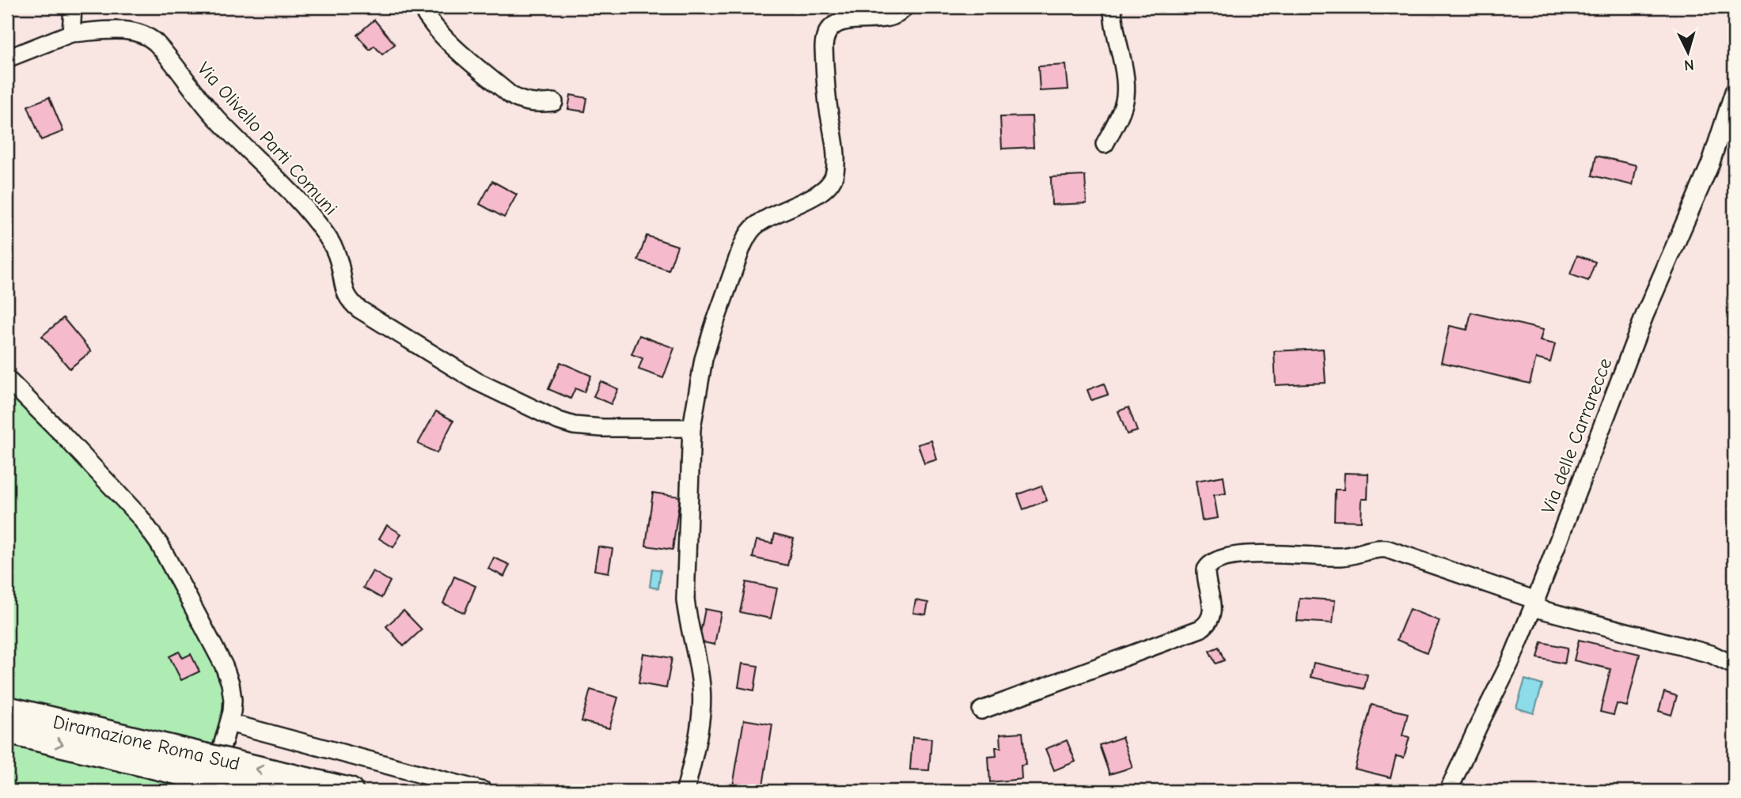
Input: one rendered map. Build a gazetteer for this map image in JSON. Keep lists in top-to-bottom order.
{
  "streets": {
    "highway": ["Diramazione Roma Sud"],
    "street": ["Via Olivello Parti Comuni", "Via delle Carrarecce"]
  },
  "north": "bottom"
}
